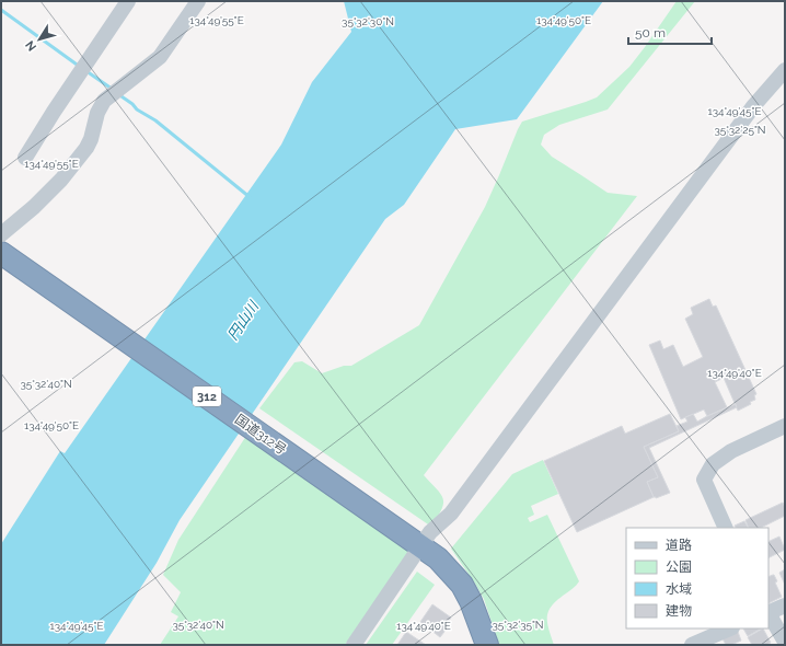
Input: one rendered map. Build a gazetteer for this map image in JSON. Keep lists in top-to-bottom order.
{
  "streets": {
    "highway": ["312", "国道312号"]
  },
  "water": ["円山川"],
  "legend": [
    "道路",
    "公園",
    "水域",
    "建物"
  ],
  "scale_bar": "50 m",
  "north": "bottom left",
  "coordinates": [
    "134°49'50\"E",
    "134°49'55\"E",
    "35°32'30\"N",
    "134°49'45\"E",
    "35°32'25\"N",
    "134°49'40\"E",
    "35°32'40\"N",
    "35°32'35\"N"
  ]
}
